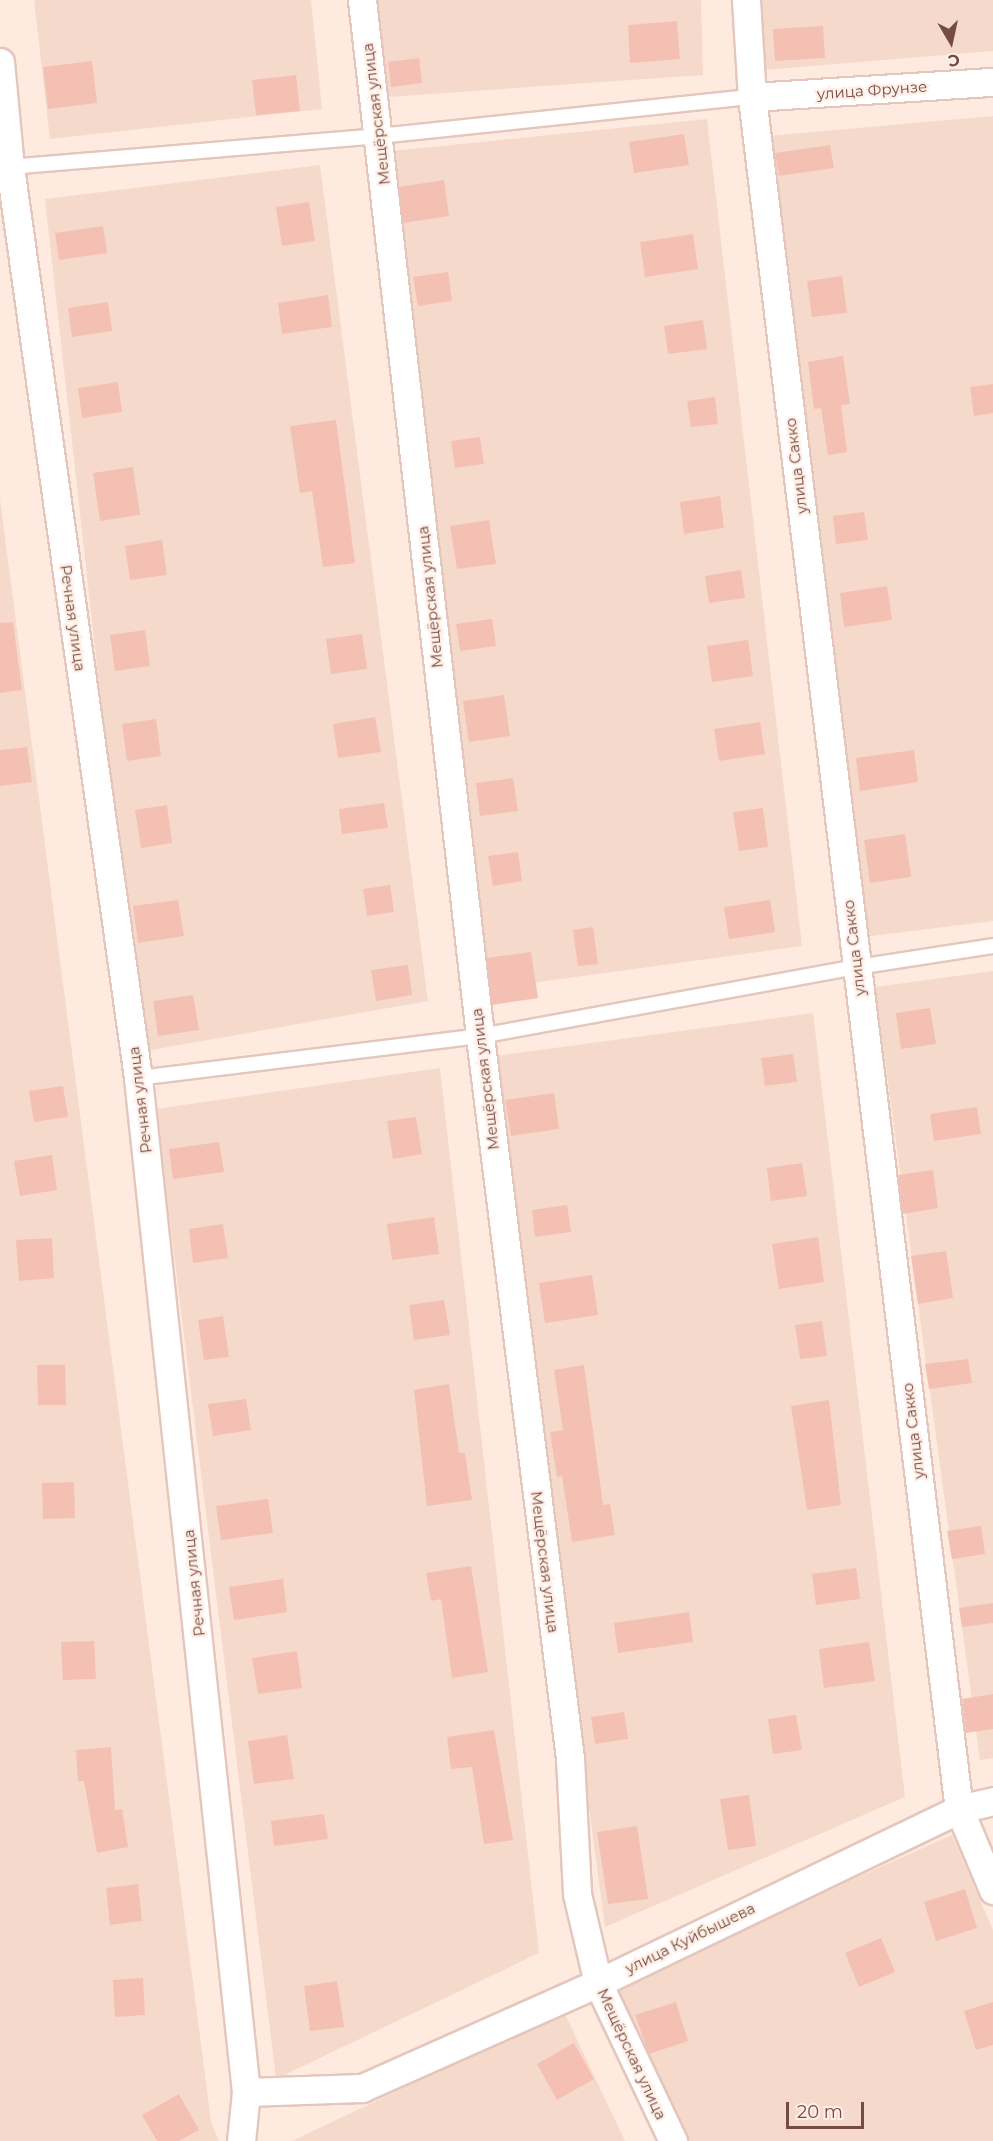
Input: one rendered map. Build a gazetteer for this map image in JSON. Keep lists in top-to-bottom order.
{
  "streets": {
    "street": [
      "улица Фрунзе",
      "Мещёрская улица",
      "улица Сакко",
      "Речная улица",
      "улица Куйбышева"
    ]
  },
  "crossings": [
    ["улица Фрунзе", "улица Сакко"],
    ["Мещёрская улица", "улица Куйбышева"],
    ["улица Сакко", "улица Куйбышева"],
    ["Речная улица", "улица Куйбышева"]
  ],
  "scale_bar": "20 m",
  "north": "bottom"
}
